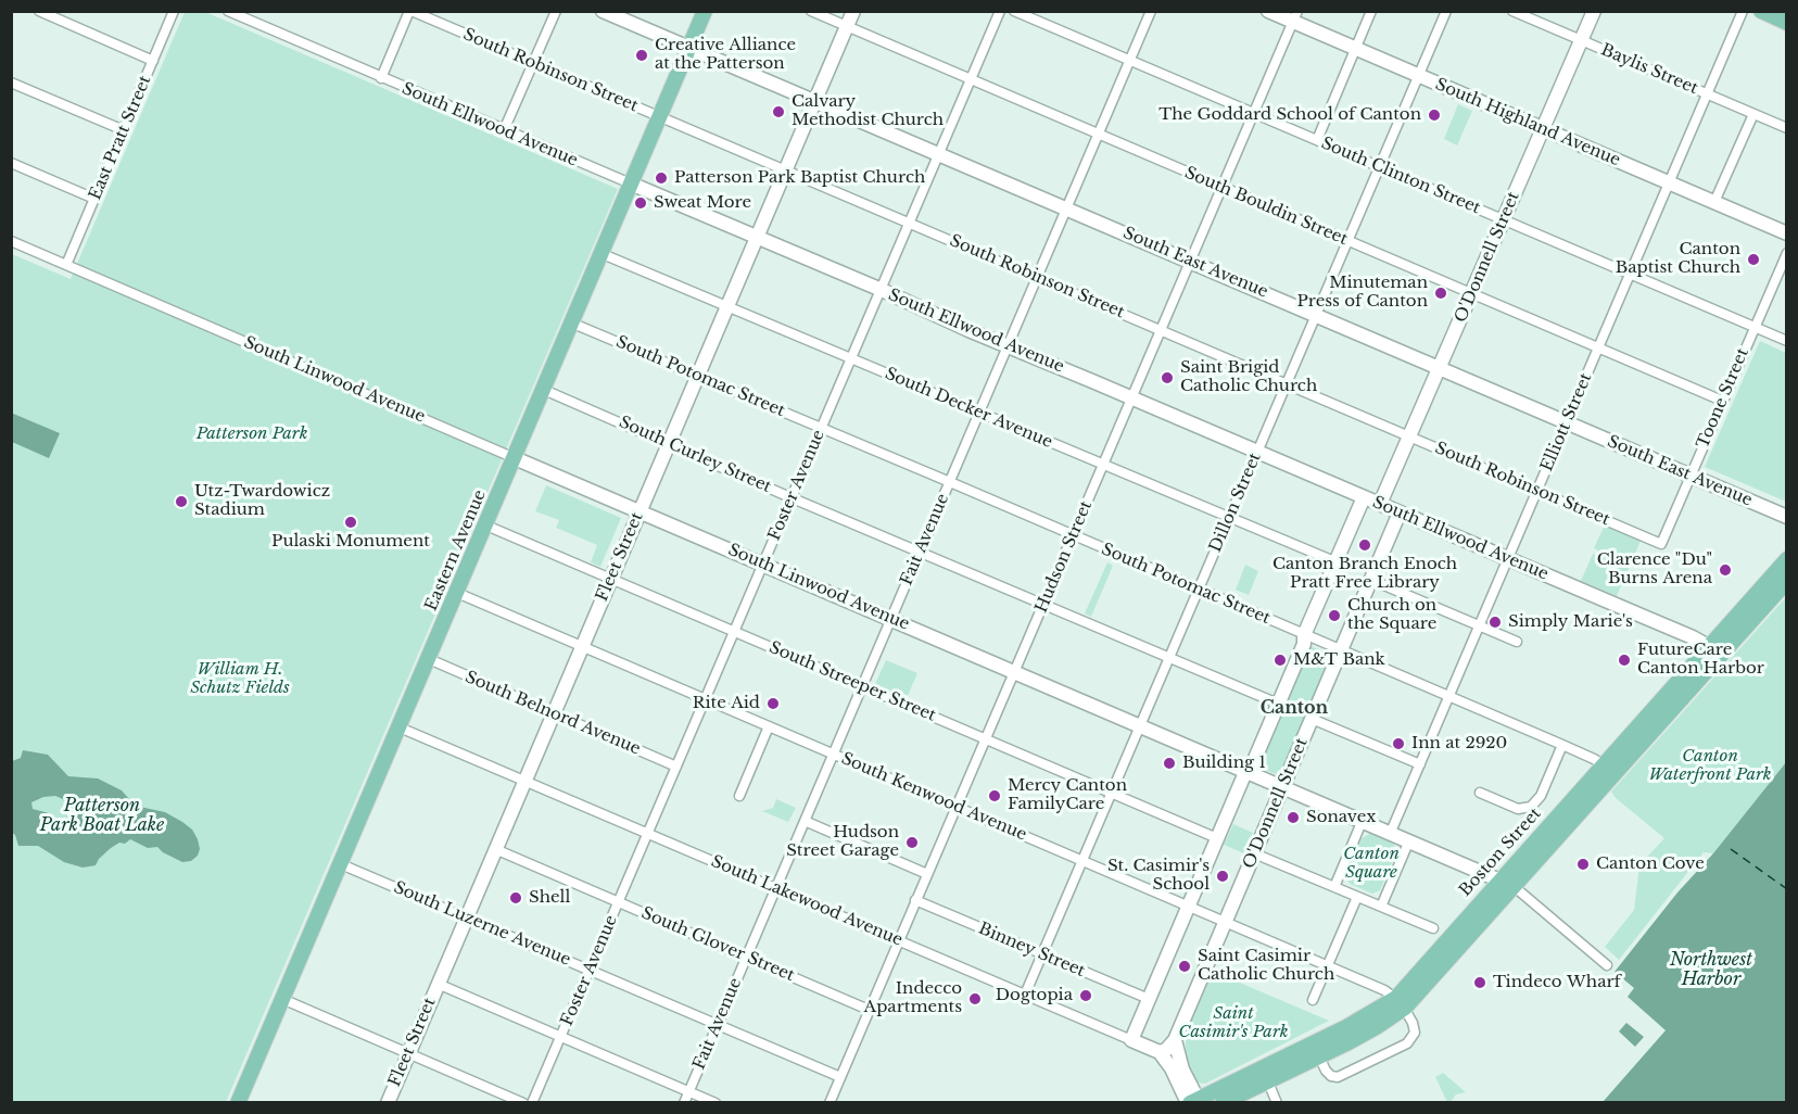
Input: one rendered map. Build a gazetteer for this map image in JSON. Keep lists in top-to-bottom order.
{
  "streets": {
    "main road": ["Eastern Avenue", "Boston Street"],
    "street": [
      "Baylis Street",
      "South Robinson Street",
      "South Highland Avenue",
      "South Ellwood Avenue",
      "East Pratt Street",
      "South Clinton Street",
      "South Bouldin Street",
      "O'Donnell Street",
      "South East Avenue",
      "South Potomac Street",
      "South Linwood Avenue",
      "Toone Street",
      "South Decker Avenue",
      "Elliott Street",
      "South Curley Street",
      "Foster Avenue",
      "Dillon Street",
      "Fait Avenue",
      "Fleet Street",
      "Hudson Street",
      "South Streeper Street",
      "South Belnord Avenue",
      "South Kenwood Avenue",
      "South Lakewood Avenue",
      "South Luzerne Avenue",
      "South Glover Street",
      "Binney Street"
    ]
  },
  "crossings": [
    ["Baylis Street", "O'Donnell Street"],
    ["Baylis Street", "Elliott Street"],
    ["South Robinson Street", "O'Donnell Street"],
    ["South Robinson Street", "Toone Street"],
    ["South Robinson Street", "Elliott Street"],
    ["South Robinson Street", "Foster Avenue"],
    ["South Robinson Street", "Dillon Street"],
    ["South Robinson Street", "Fait Avenue"],
    ["South Robinson Street", "Eastern Avenue"],
    ["South Robinson Street", "Fleet Street"],
    ["South Robinson Street", "Hudson Street"],
    ["South Highland Avenue", "O'Donnell Street"],
    ["South Highland Avenue", "Elliott Street"],
    ["South Highland Avenue", "Dillon Street"],
    ["South Highland Avenue", "Hudson Street"],
    ["South Ellwood Avenue", "O'Donnell Street"],
    ["South Ellwood Avenue", "Elliott Street"],
    ["South Ellwood Avenue", "Foster Avenue"],
    ["South Ellwood Avenue", "Dillon Street"],
    ["South Ellwood Avenue", "Fait Avenue"],
    ["South Ellwood Avenue", "Eastern Avenue"],
    ["South Ellwood Avenue", "Fleet Street"],
    ["South Ellwood Avenue", "Hudson Street"],
    ["South Ellwood Avenue", "Boston Street"],
    ["East Pratt Street", "South Linwood Avenue"],
    ["South Clinton Street", "O'Donnell Street"],
    ["South Clinton Street", "Toone Street"],
    ["South Clinton Street", "Elliott Street"],
    ["South Clinton Street", "Dillon Street"],
    ["South Clinton Street", "Fait Avenue"],
    ["South Clinton Street", "Hudson Street"],
    ["South Bouldin Street", "O'Donnell Street"],
    ["South Bouldin Street", "Toone Street"],
    ["South Bouldin Street", "Elliott Street"],
    ["South Bouldin Street", "Foster Avenue"],
    ["South Bouldin Street", "Dillon Street"],
    ["South Bouldin Street", "Fait Avenue"],
    ["South Bouldin Street", "Fleet Street"],
    ["South Bouldin Street", "Hudson Street"],
    ["O'Donnell Street", "South East Avenue"],
    ["O'Donnell Street", "South Potomac Street"],
    ["O'Donnell Street", "South Linwood Avenue"],
    ["O'Donnell Street", "South Kenwood Avenue"],
    ["O'Donnell Street", "South Lakewood Avenue"],
    ["South East Avenue", "Toone Street"],
    ["South East Avenue", "Elliott Street"],
    ["South East Avenue", "Foster Avenue"],
    ["South East Avenue", "Dillon Street"],
    ["South East Avenue", "Fait Avenue"],
    ["South East Avenue", "Eastern Avenue"],
    ["South East Avenue", "Fleet Street"],
    ["South East Avenue", "Hudson Street"],
    ["South Potomac Street", "Elliott Street"],
    ["South Potomac Street", "Foster Avenue"],
    ["South Potomac Street", "Dillon Street"],
    ["South Potomac Street", "Fait Avenue"],
    ["South Potomac Street", "Eastern Avenue"],
    ["South Potomac Street", "Fleet Street"],
    ["South Potomac Street", "Hudson Street"],
    ["South Potomac Street", "Boston Street"],
    ["South Linwood Avenue", "Elliott Street"],
    ["South Linwood Avenue", "Foster Avenue"],
    ["South Linwood Avenue", "Dillon Street"],
    ["South Linwood Avenue", "Fait Avenue"],
    ["South Linwood Avenue", "Eastern Avenue"],
    ["South Linwood Avenue", "Fleet Street"],
    ["South Linwood Avenue", "Hudson Street"],
    ["South Linwood Avenue", "Boston Street"],
    ["South Decker Avenue", "Foster Avenue"],
    ["South Decker Avenue", "Dillon Street"],
    ["South Decker Avenue", "Fait Avenue"],
    ["South Decker Avenue", "Eastern Avenue"],
    ["South Decker Avenue", "Fleet Street"],
    ["South Decker Avenue", "Hudson Street"],
    ["South Curley Street", "Foster Avenue"],
    ["South Curley Street", "Dillon Street"],
    ["South Curley Street", "Fait Avenue"],
    ["South Curley Street", "Eastern Avenue"],
    ["South Curley Street", "Fleet Street"],
    ["South Curley Street", "Hudson Street"],
    ["Foster Avenue", "South Streeper Street"],
    ["Foster Avenue", "South Belnord Avenue"],
    ["Foster Avenue", "South Kenwood Avenue"],
    ["Foster Avenue", "South Lakewood Avenue"],
    ["Foster Avenue", "South Luzerne Avenue"],
    ["Foster Avenue", "South Glover Street"],
    ["Dillon Street", "South Streeper Street"],
    ["Dillon Street", "South Kenwood Avenue"],
    ["Dillon Street", "South Lakewood Avenue"],
    ["Dillon Street", "Binney Street"],
    ["Fait Avenue", "South Streeper Street"],
    ["Fait Avenue", "South Kenwood Avenue"],
    ["Fait Avenue", "South Lakewood Avenue"],
    ["Fait Avenue", "South Luzerne Avenue"],
    ["Fait Avenue", "South Glover Street"],
    ["Eastern Avenue", "South Streeper Street"],
    ["Eastern Avenue", "South Belnord Avenue"],
    ["Eastern Avenue", "South Kenwood Avenue"],
    ["Eastern Avenue", "South Lakewood Avenue"],
    ["Eastern Avenue", "South Luzerne Avenue"],
    ["Fleet Street", "South Streeper Street"],
    ["Fleet Street", "South Belnord Avenue"],
    ["Fleet Street", "South Kenwood Avenue"],
    ["Fleet Street", "South Lakewood Avenue"],
    ["Fleet Street", "South Luzerne Avenue"],
    ["Fleet Street", "South Glover Street"],
    ["Hudson Street", "South Streeper Street"],
    ["Hudson Street", "South Kenwood Avenue"],
    ["Hudson Street", "South Lakewood Avenue"],
    ["Hudson Street", "South Luzerne Avenue"],
    ["Hudson Street", "South Glover Street"],
    ["Hudson Street", "Binney Street"],
    ["South Kenwood Avenue", "Boston Street"]
  ],
  "districts": ["Canton"],
  "water": ["Patterson Park Boat Lake", "Northwest Harbor"],
  "parks": [
    "Patterson Park",
    "William H. Schutz Fields",
    "Canton Waterfront Park",
    "Canton Square",
    "Saint Casimir's Park"
  ],
  "places": [
    "Creative Alliance at the Patterson",
    "Calvary Methodist Church",
    "The Goddard School of Canton",
    "Patterson Park Baptist Church",
    "Sweat More",
    "Canton Baptist Church",
    "Minuteman Press of Canton",
    "Saint Brigid Catholic Church",
    "Utz-Twardowicz Stadium",
    "Pulaski Monument",
    "Canton Branch Enoch Pratt Free Library",
    "Clarence \"Du\" Burns Arena",
    "Church on the Square",
    "Simply Marie's",
    "M&T Bank",
    "FutureCare Canton Harbor",
    "Rite Aid",
    "Inn at 2920",
    "Building 1",
    "Mercy Canton FamilyCare",
    "Sonavex",
    "Hudson Street Garage",
    "Canton Cove",
    "St. Casimir's School",
    "Shell",
    "Saint Casimir Catholic Church",
    "Tindeco Wharf",
    "Dogtopia",
    "Indecco Apartments"
  ]
}
